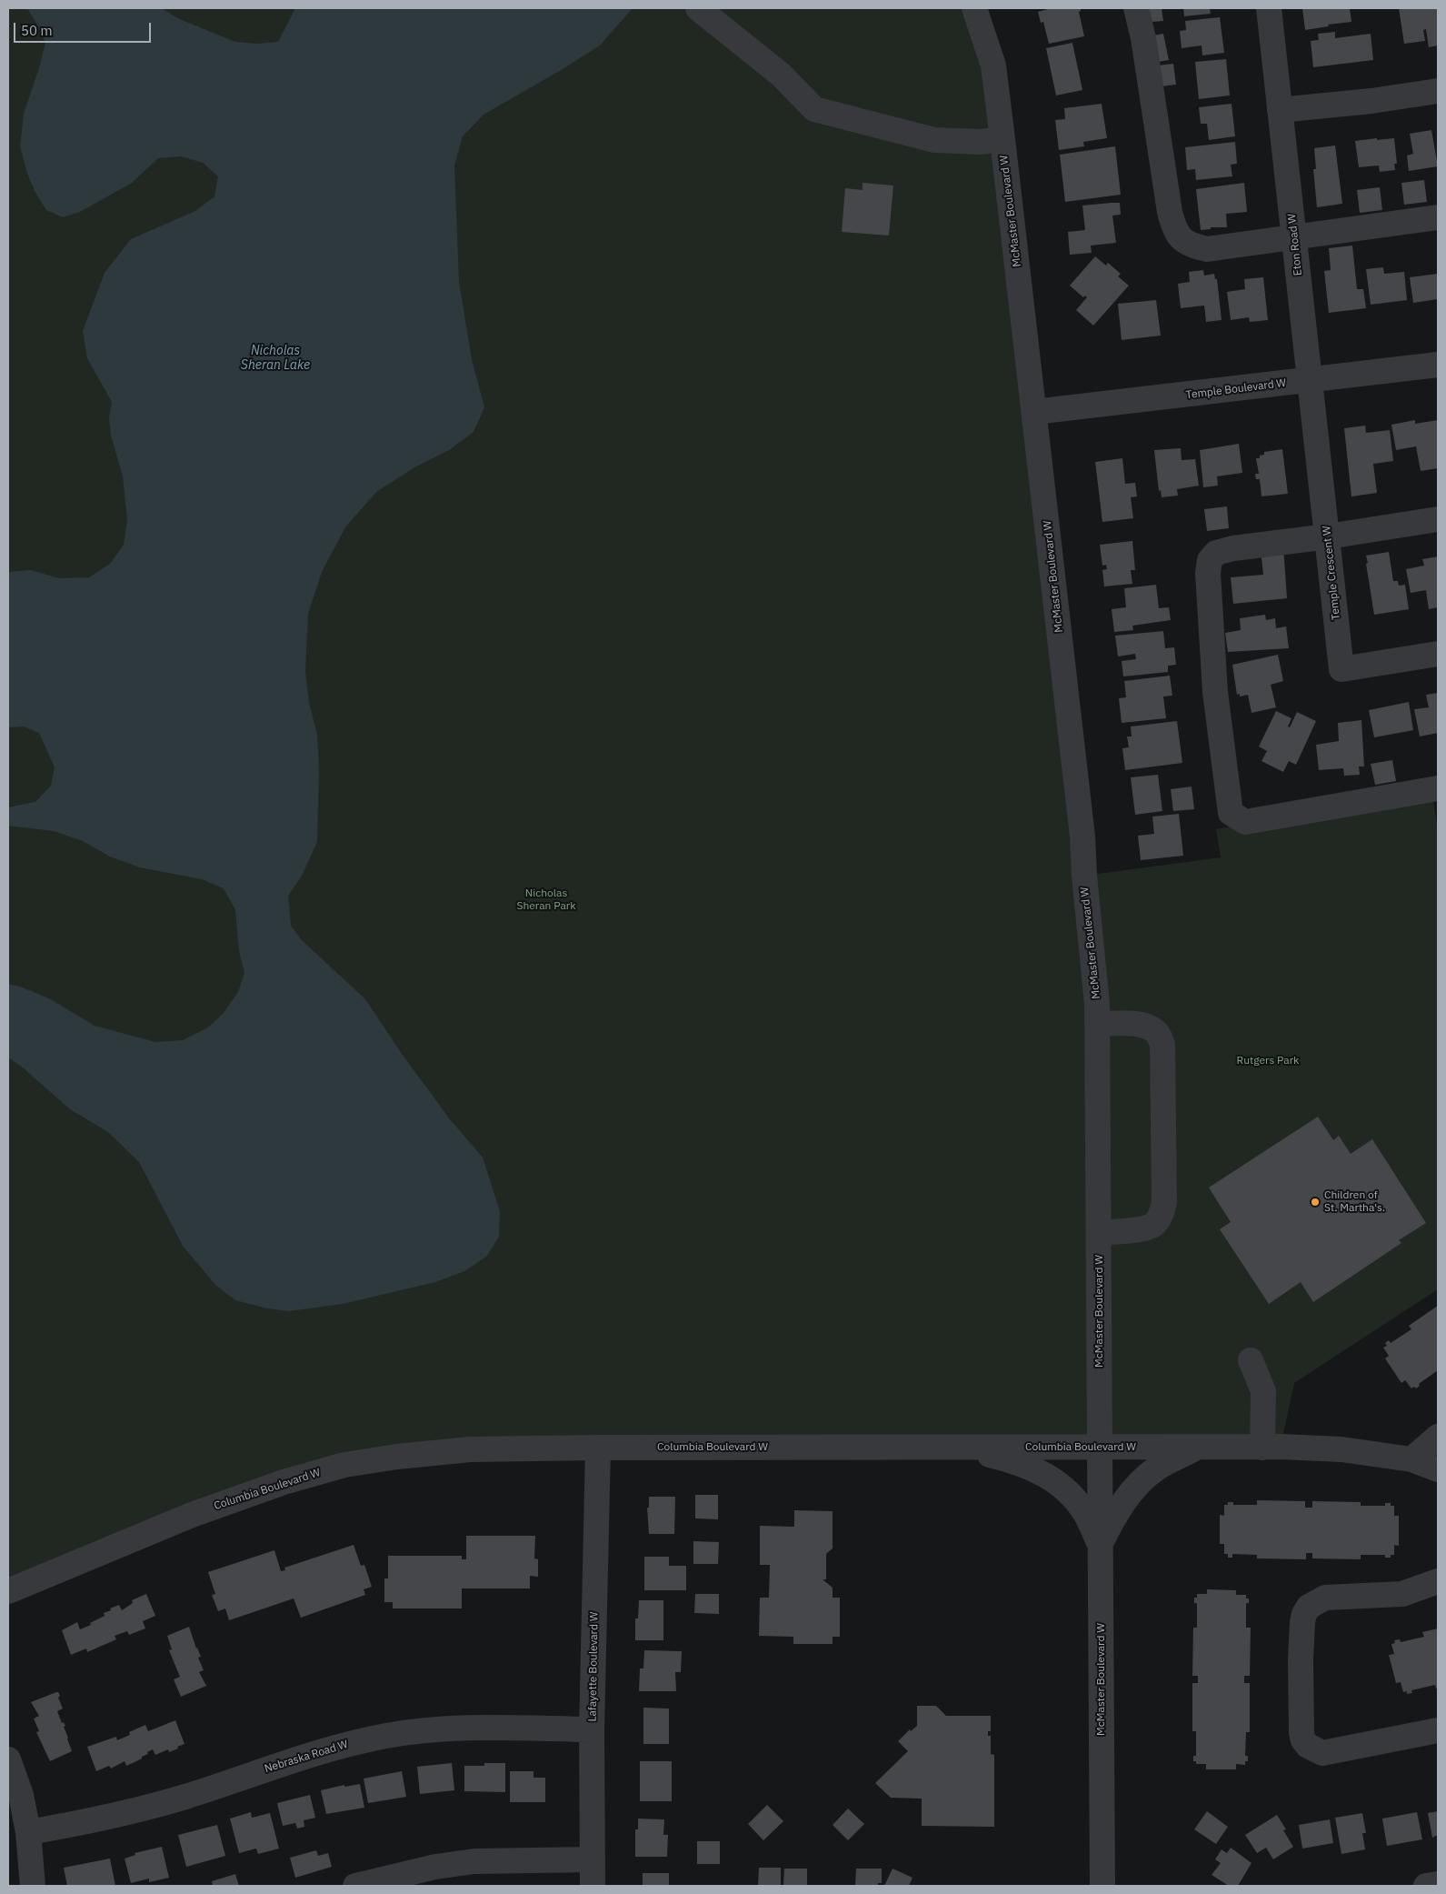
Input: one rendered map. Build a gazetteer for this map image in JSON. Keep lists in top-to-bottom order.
{
  "streets": {
    "street": [
      "McMaster Boulevard W",
      "Eton Road W",
      "Temple Boulevard W",
      "Temple Crescent W",
      "Columbia Boulevard W",
      "Lafayette Boulevard W",
      "Nebraska Road W"
    ]
  },
  "crossings": [
    ["McMaster Boulevard W", "Temple Boulevard W"],
    ["McMaster Boulevard W", "Columbia Boulevard W"],
    ["Eton Road W", "Temple Boulevard W"],
    ["Eton Road W", "Temple Crescent W"],
    ["Temple Boulevard W", "Temple Crescent W"],
    ["Columbia Boulevard W", "Lafayette Boulevard W"],
    ["Lafayette Boulevard W", "Nebraska Road W"]
  ],
  "water": ["Nicholas Sheran Lake"],
  "parks": ["Nicholas Sheran Park", "Rutgers Park"],
  "places": ["Children of St. Martha's."],
  "scale_bar": "50 m"
}
